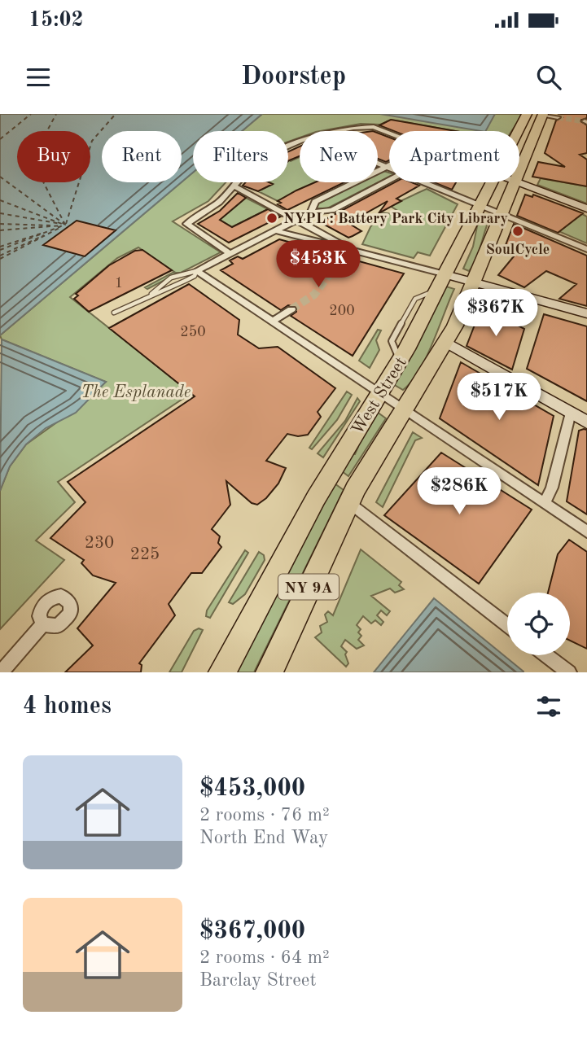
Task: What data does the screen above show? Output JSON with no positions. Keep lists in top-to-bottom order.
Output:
{
  "streets": {
    "highway": ["West Street", "NY 9A"]
  },
  "parks": ["The Esplanade"],
  "places": ["NYPL : Battery Park City Library", "SoulCycle"],
  "house_numbers": [
    "1",
    "200",
    "250",
    "230",
    "225"
  ],
  "page": {
    "status": "15:02",
    "header": "Doorstep",
    "chip": [
      "Buy",
      "Rent",
      "Filters",
      "New",
      "Apartment"
    ],
    "price": [
      "$453K",
      "$367K",
      "$517K",
      "$286K"
    ],
    "heading": "4 homes",
    "list": [
      {
        "name": "$453,000",
        "note": "2 rooms · 76 m² · North End Way"
      },
      {
        "name": "$367,000",
        "note": "2 rooms · 64 m² · Barclay Street"
      }
    ]
  }
}
